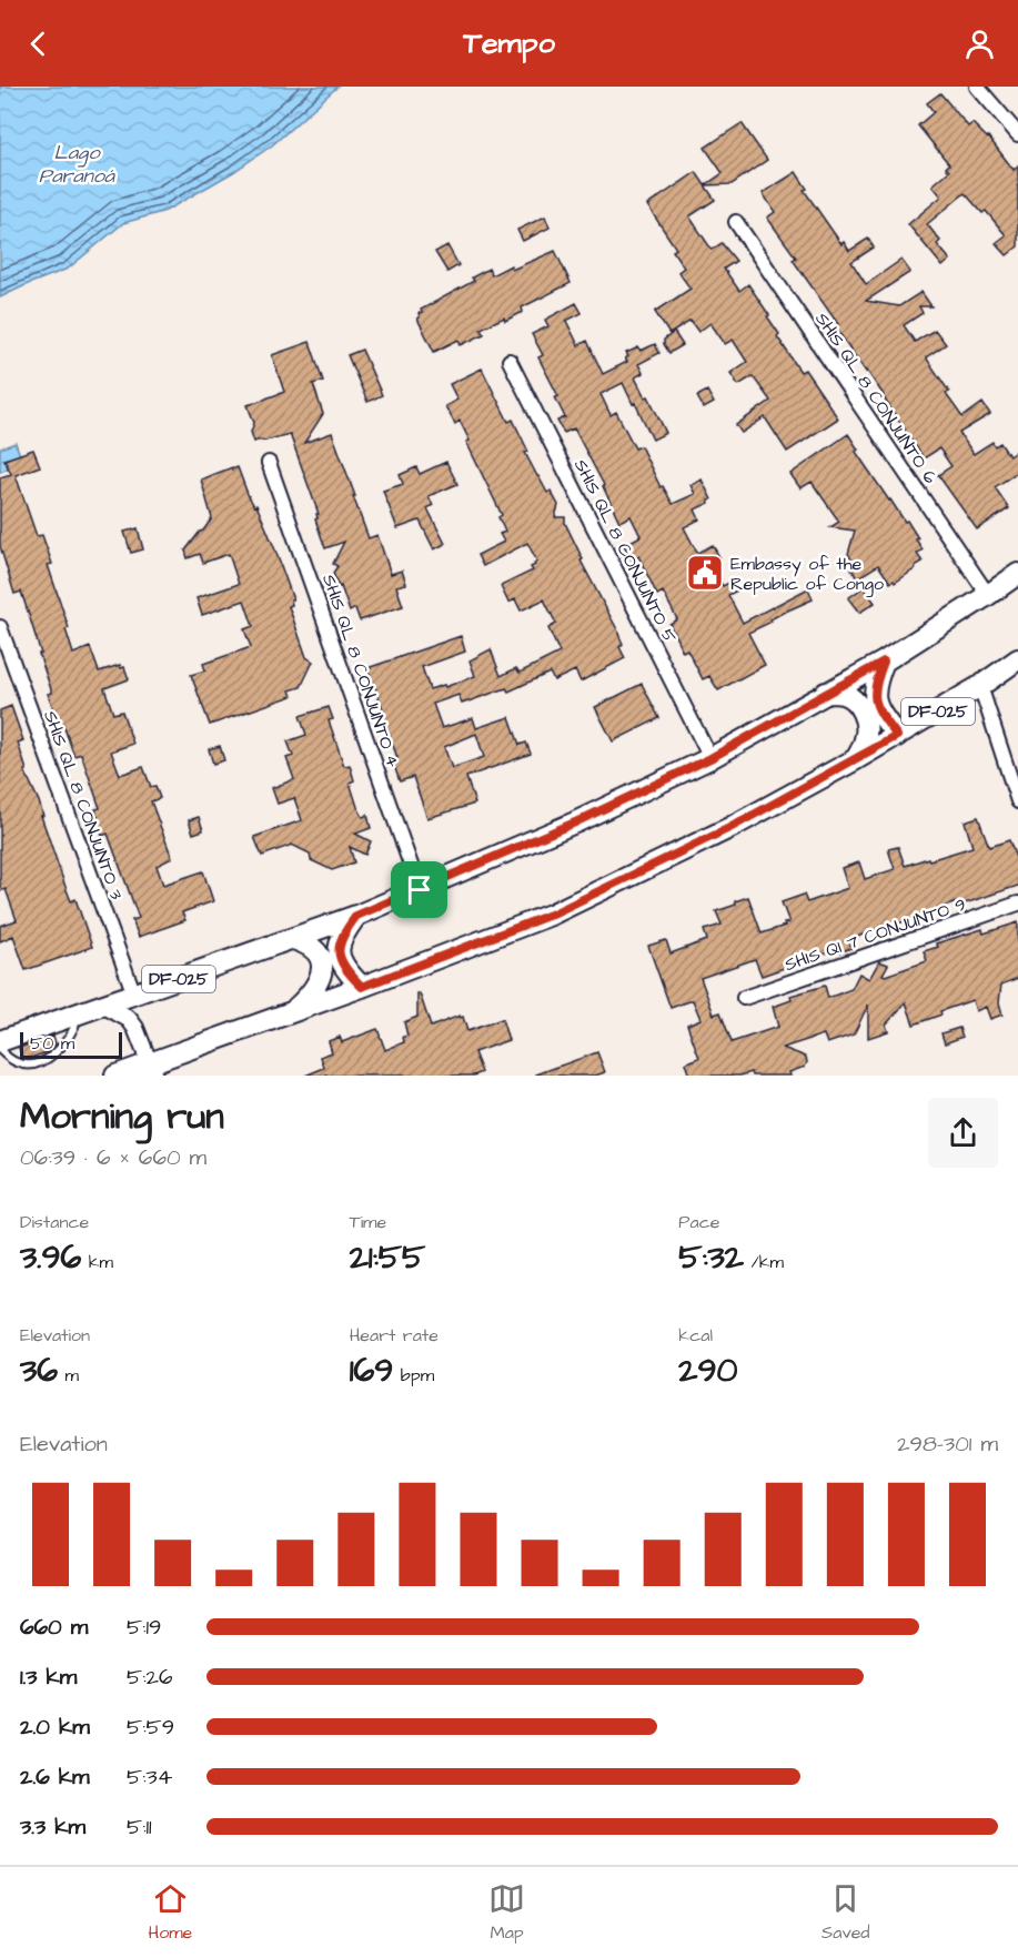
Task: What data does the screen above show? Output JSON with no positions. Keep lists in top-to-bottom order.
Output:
{
  "streets": {
    "main road": ["DF-025"],
    "street": [
      "SHIS QL 8 CONJUNTO 6",
      "SHIS QL 8 CONJUNTO 5",
      "SHIS QL 8 CONJUNTO 4",
      "SHIS QL 8 CONJUNTO 3",
      "SHIS QI 7 CONJUNTO 9"
    ]
  },
  "crossings": [
    ["SHIS QL 8 CONJUNTO 6", "DF-025"],
    ["SHIS QL 8 CONJUNTO 5", "DF-025"],
    ["SHIS QL 8 CONJUNTO 4", "DF-025"],
    ["DF-025", "SHIS QL 8 CONJUNTO 3"]
  ],
  "water": ["Lago Paranoá"],
  "places": {
    "public building": ["Embassy of the Republic of Congo"]
  },
  "scale_bar": "50 m",
  "page": {
    "header": "Tempo",
    "scale": "50 m",
    "heading": ["Morning run", "06:39 · 6 × 660 m"],
    "stats": [
      ["Distance", "3.96 km"],
      ["Time", "21:55"],
      ["Pace", "5:32 /km"],
      ["Elevation", "36 m"],
      ["Heart rate", "169 bpm"],
      ["kcal", "290"]
    ],
    "chart": ["Elevation", "298–301 m"],
    "list": [
      {
        "name": "660 m",
        "note": "5:19"
      },
      {
        "name": "1.3 km",
        "note": "5:26"
      },
      {
        "name": "2.0 km",
        "note": "5:59"
      },
      {
        "name": "2.6 km",
        "note": "5:34"
      },
      {
        "name": "3.3 km",
        "note": "5:11"
      }
    ],
    "tabs": ["Home", "Map", "Saved"]
  }
}
